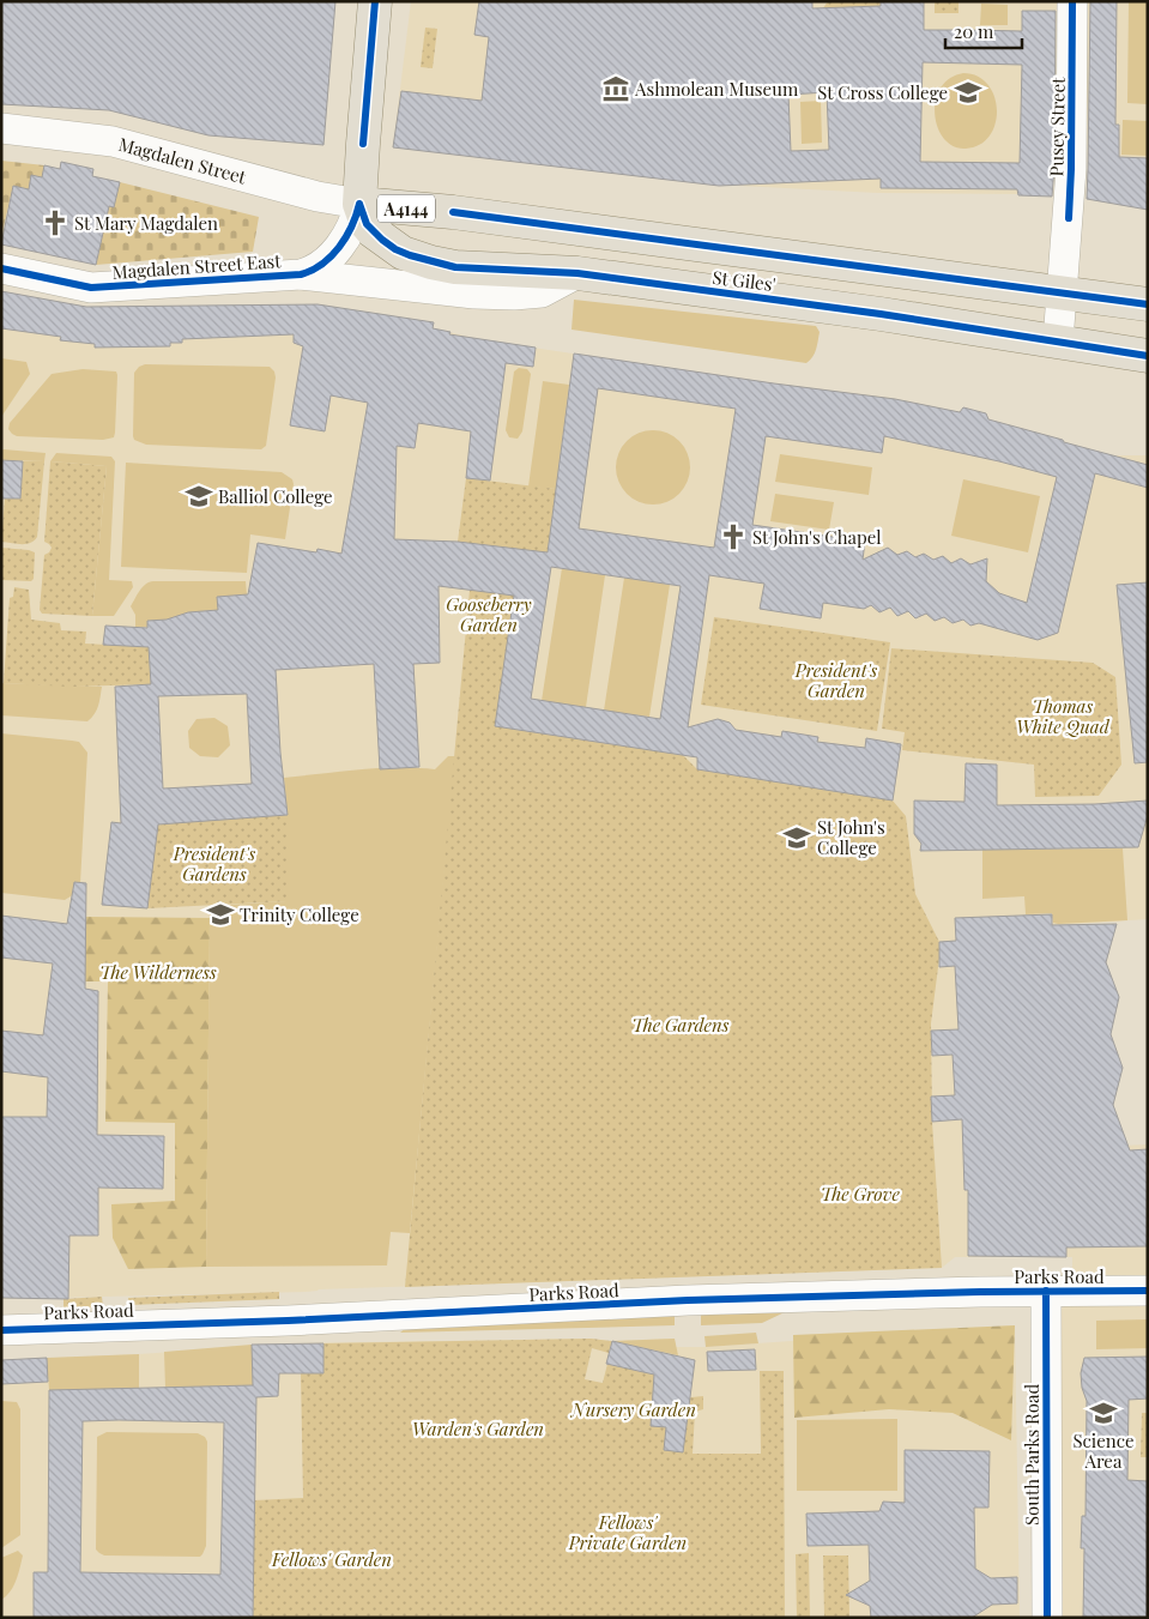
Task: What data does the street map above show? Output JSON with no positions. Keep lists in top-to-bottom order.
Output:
{
  "streets": {
    "main road": ["A4144", "St Giles'"],
    "street": [
      "Pusey Street",
      "Magdalen Street",
      "Magdalen Street East",
      "Parks Road",
      "South Parks Road"
    ]
  },
  "crossings": [
    ["Pusey Street", "St Giles'"],
    ["Magdalen Street", "A4144"],
    ["Magdalen Street", "Magdalen Street East"],
    ["Magdalen Street", "St Giles'"],
    ["A4144", "Magdalen Street East"],
    ["A4144", "St Giles'"],
    ["Magdalen Street East", "St Giles'"],
    ["Parks Road", "South Parks Road"]
  ],
  "parks": [
    "Gooseberry Garden",
    "President's Garden",
    "Thomas White Quad",
    "President's Gardens",
    "The Wilderness",
    "The Gardens",
    "The Grove",
    "Nursery Garden",
    "Warden's Garden",
    "Fellows' Private Garden",
    "Fellows' Garden"
  ],
  "places": {
    "museum": ["Ashmolean Museum"],
    "school or university": [
      "St Cross College",
      "Balliol College",
      "St John's College",
      "Trinity College",
      "Science Area"
    ],
    "church": ["St Mary Magdalen", "St John's Chapel"]
  },
  "scale_bar": "20 m"
}
